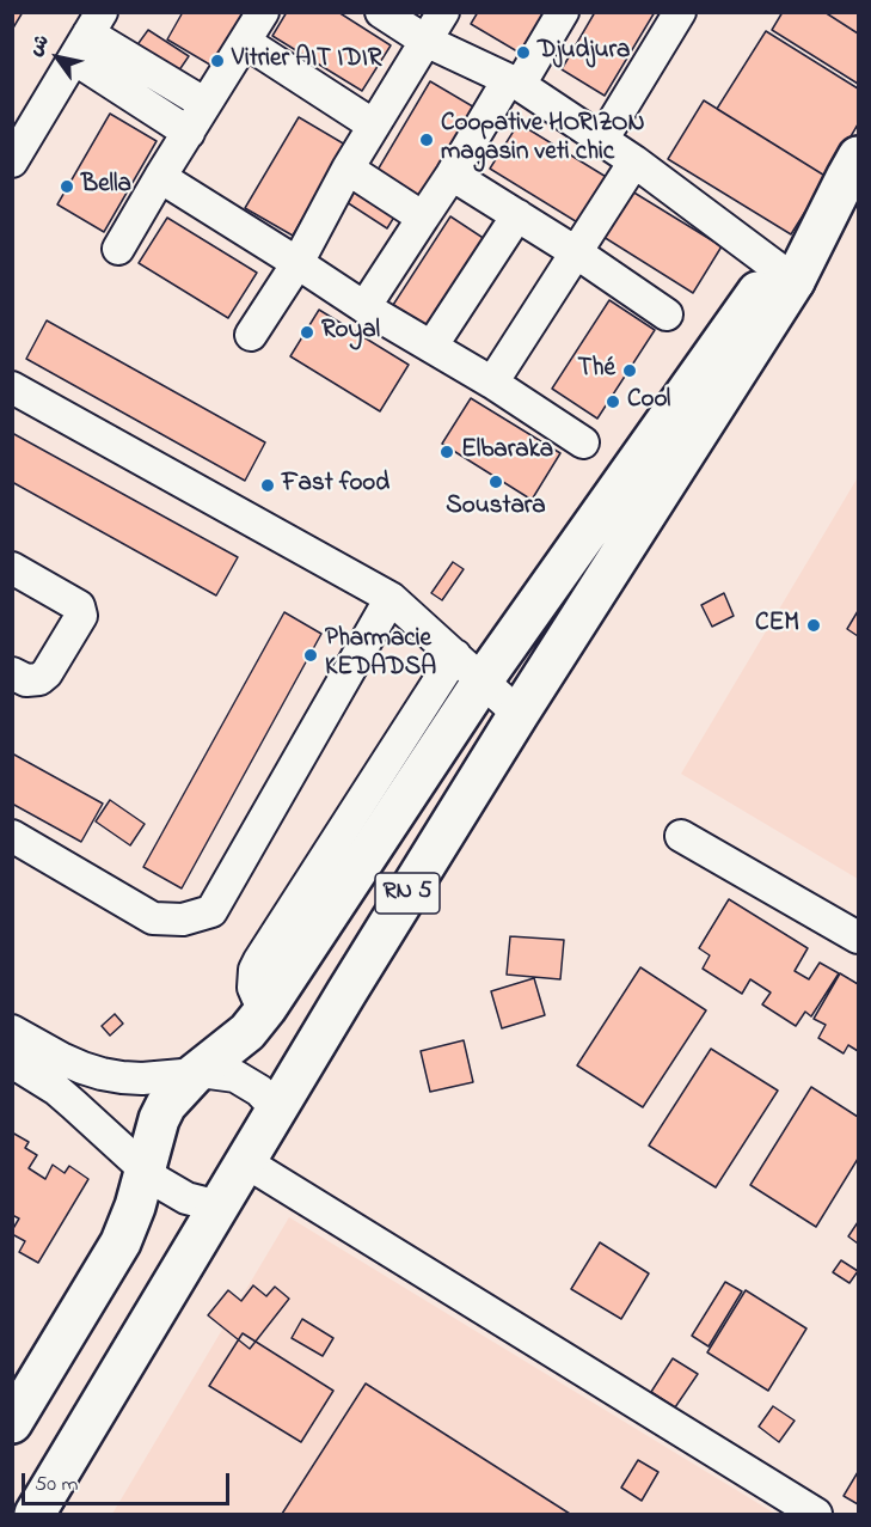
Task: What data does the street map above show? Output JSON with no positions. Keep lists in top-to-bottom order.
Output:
{
  "streets": {
    "main road": ["RN 5"]
  },
  "places": [
    "Djudjura",
    "Vitrier AIT IDIR",
    "Coopative HORIZON magasin veti chic",
    "Bella",
    "Royal",
    "Thé",
    "Cool",
    "Elbaraka",
    "Soustara",
    "Fast food",
    "CEM",
    "Pharmacie KEDADSA"
  ],
  "scale_bar": "50 m",
  "north": "top left"
}
